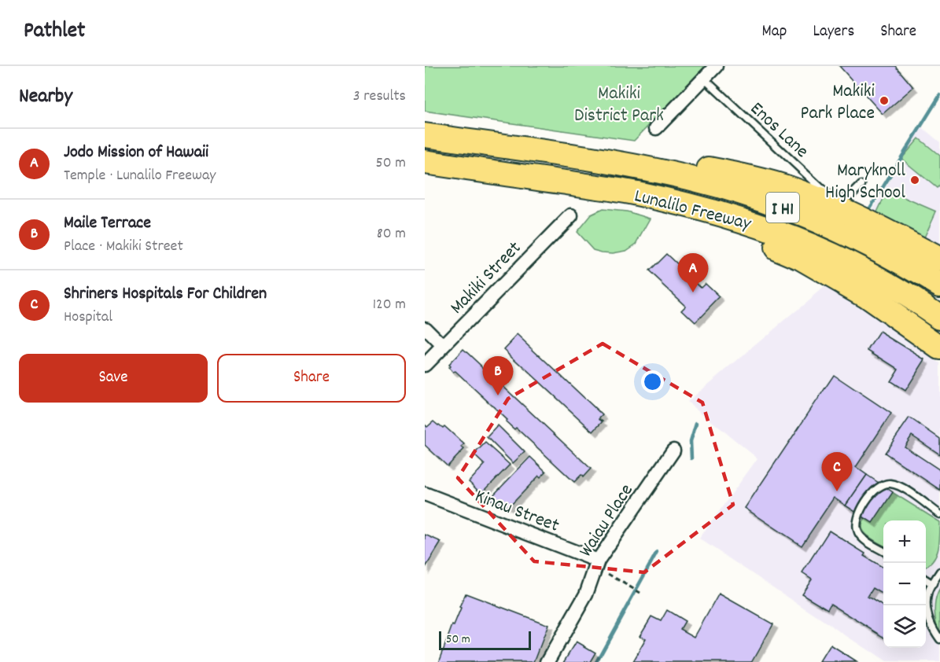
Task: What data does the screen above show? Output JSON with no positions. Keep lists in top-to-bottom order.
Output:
{
  "streets": {
    "highway": ["I H1", "Lunalilo Freeway"],
    "street": ["Makiki Street", "Kinau Street", "Waiau Place"],
    "lane": ["Enos Lane"]
  },
  "crossings": [
    ["Kinau Street", "Waiau Place"]
  ],
  "parks": ["Makiki District Park"],
  "places": ["Makiki Park Place", "Maryknoll High School"],
  "scale_bar": "50 m",
  "page": {
    "header": "Pathlet",
    "nav": ["Map", "Layers", "Share"],
    "heading": ["Nearby", "3 results"],
    "list": [
      {
        "mark": "A",
        "name": "Jodo Mission of Hawaii",
        "note": "Temple · Lunalilo Freeway",
        "value": "50 m"
      },
      {
        "mark": "B",
        "name": "Maile Terrace",
        "note": "Place · Makiki Street",
        "value": "80 m"
      },
      {
        "mark": "C",
        "name": "Shriners Hospitals For Children",
        "note": "Hospital",
        "value": "120 m"
      }
    ],
    "pins": ["A", "B", "C"],
    "buttons": ["Save", "Share"],
    "map_buttons": ["+", "−"],
    "scale": "50 m"
  }
}
